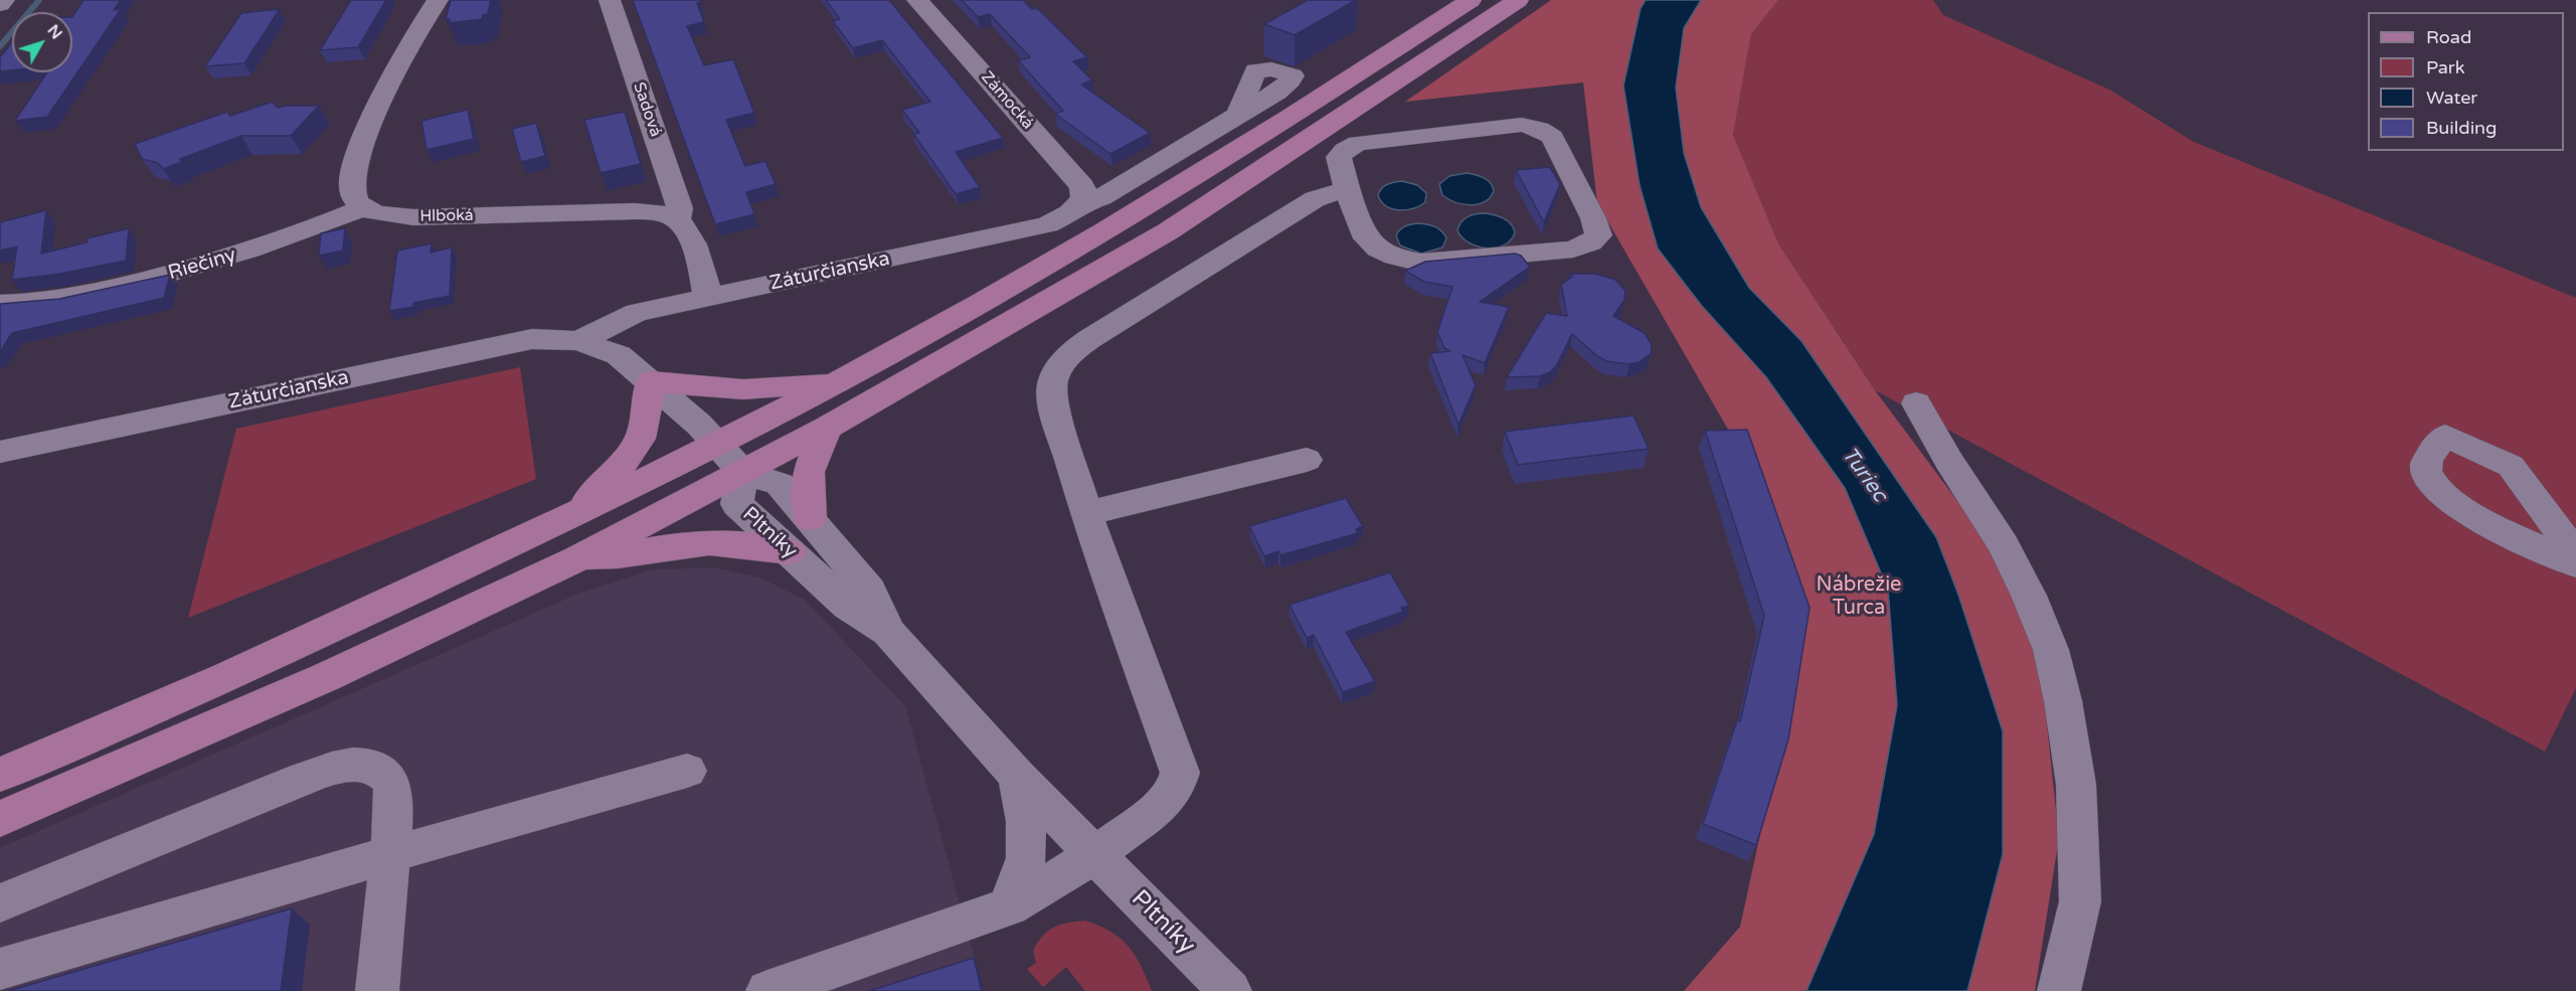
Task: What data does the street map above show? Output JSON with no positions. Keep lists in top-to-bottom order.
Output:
{
  "streets": {
    "street": [
      "Zámocká",
      "Sadová",
      "Hlboká",
      "Riečiny",
      "Záturčianska",
      "Pltníky"
    ]
  },
  "crossings": [
    ["Zámocká", "Záturčianska"],
    ["Sadová", "Hlboká"],
    ["Hlboká", "Riečiny"],
    ["Záturčianska", "Pltníky"]
  ],
  "water": ["Turiec"],
  "parks": ["Nábrežie Turca"],
  "legend": [
    "Road",
    "Park",
    "Water",
    "Building"
  ],
  "north": "top right"
}
